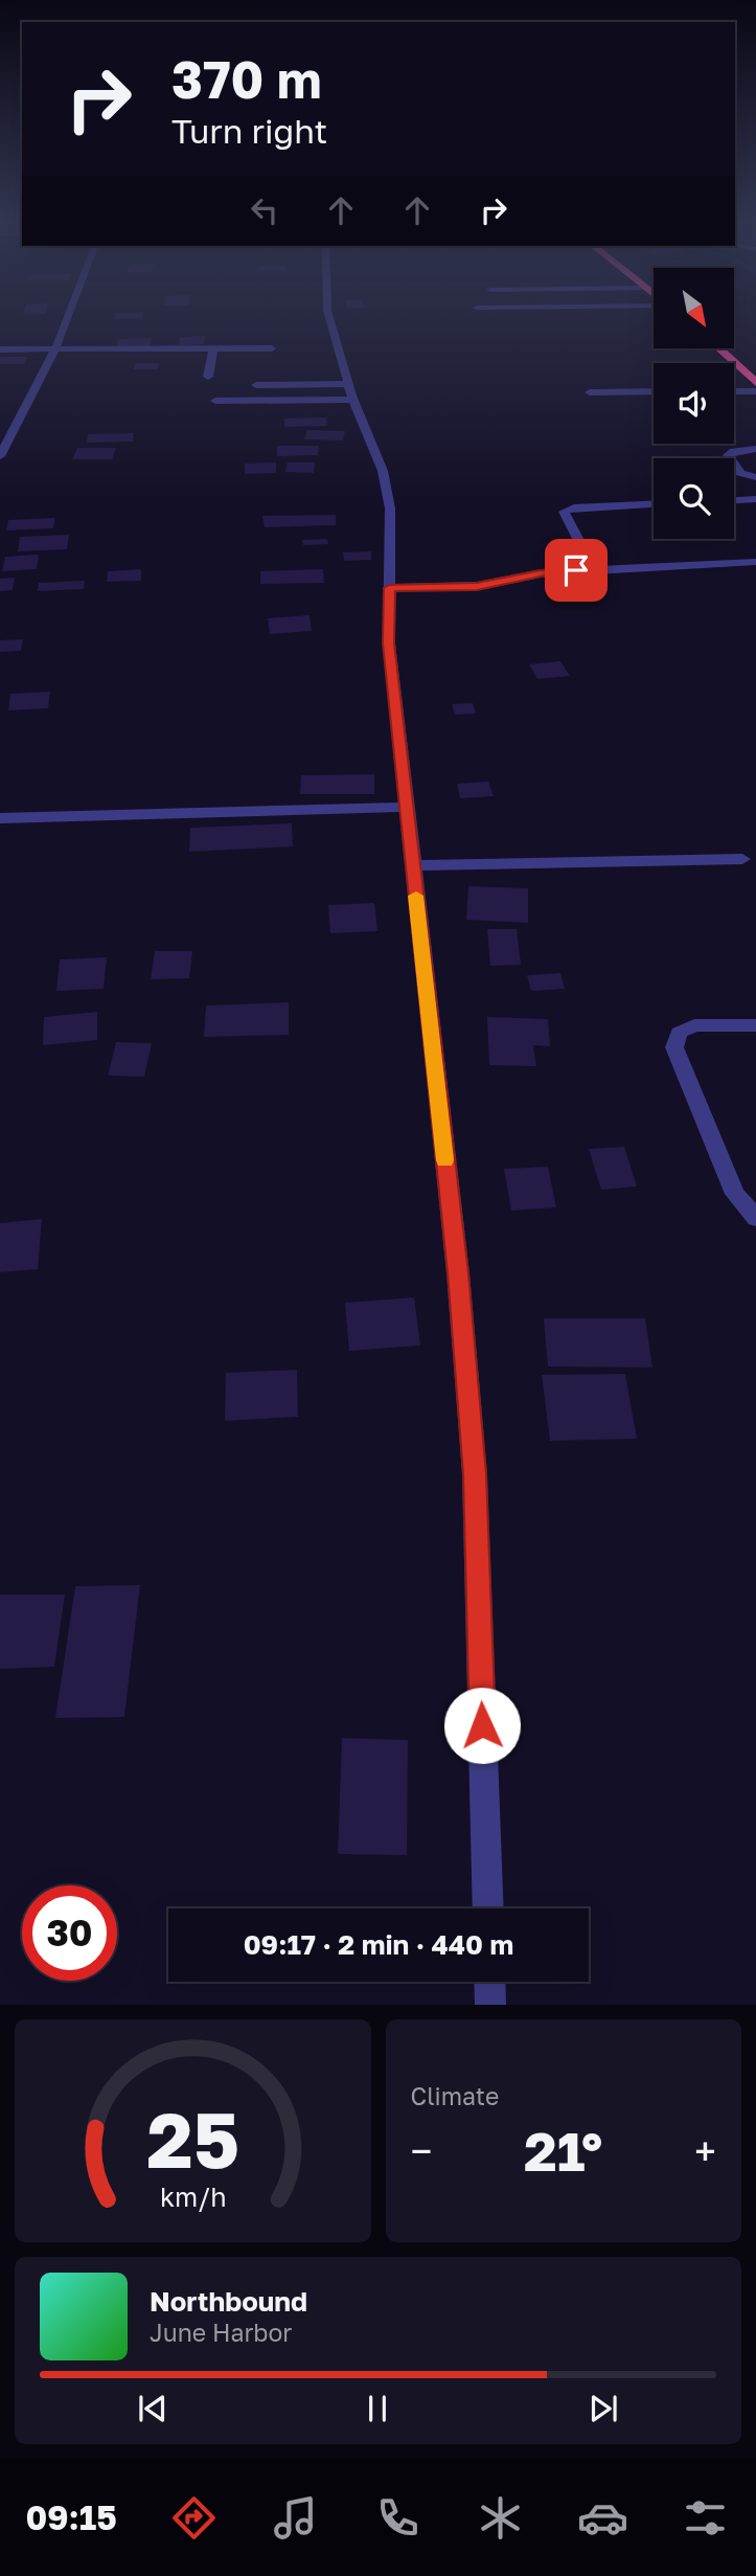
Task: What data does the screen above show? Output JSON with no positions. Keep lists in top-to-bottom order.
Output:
{
  "north": "bottom right",
  "page": {
    "turn": ["370 m", "Turn right"],
    "limit": "30",
    "trip": "09:17 · 2 min · 440 m",
    "tile": "Climate",
    "heat": ["−", "21°", "+"],
    "song": ["Northbound", "June Harbor"],
    "tabs": "09:15",
    "gauge": ["25", "km/h"]
  }
}
